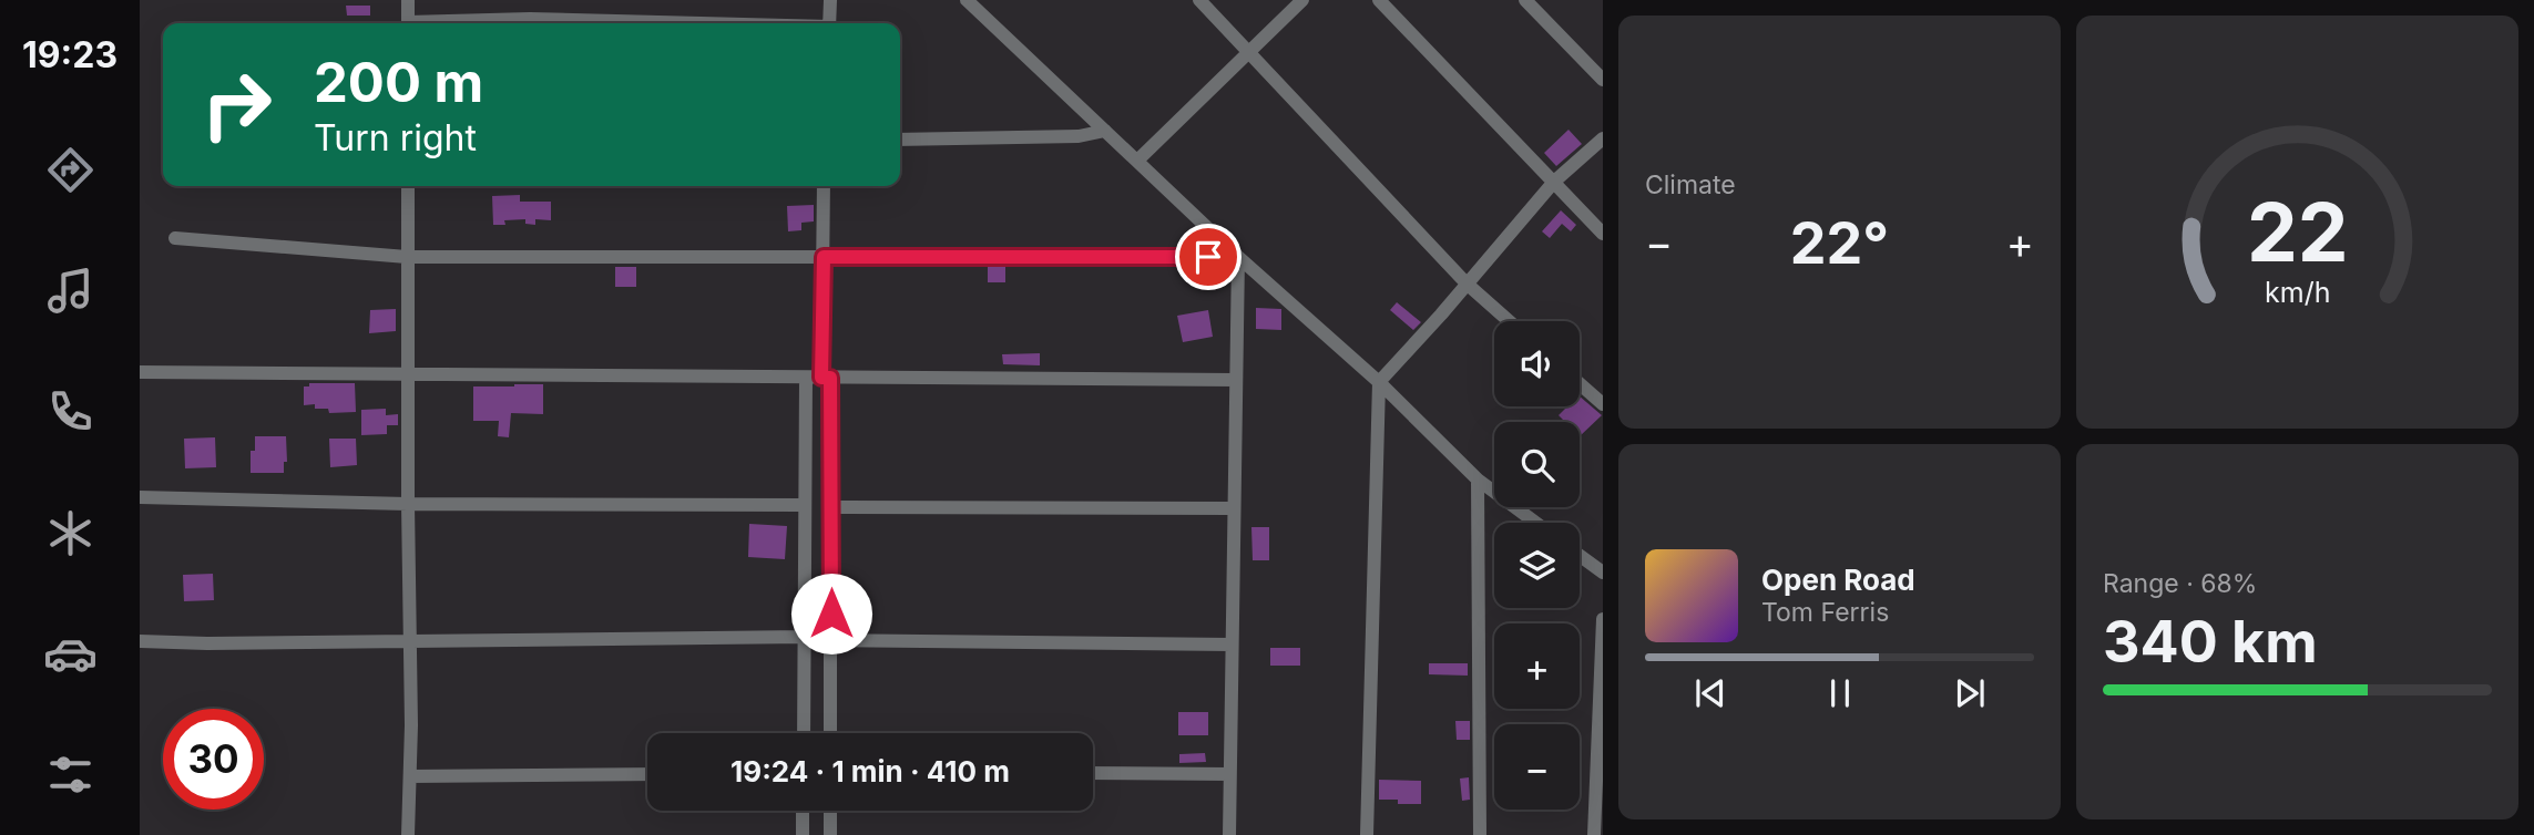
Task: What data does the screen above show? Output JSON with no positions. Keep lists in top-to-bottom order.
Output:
{
  "page": {
    "tabs": "19:23",
    "tile": [
      "Climate",
      ["Range · 68%", "340 km"]
    ],
    "turn": ["200 m", "Turn right"],
    "heat": ["−", "22°", "+"],
    "map_buttons": ["+", "−"],
    "song": ["Open Road", "Tom Ferris"],
    "limit": "30",
    "trip": "19:24 · 1 min · 410 m",
    "gauge": ["22", "km/h"]
  }
}
